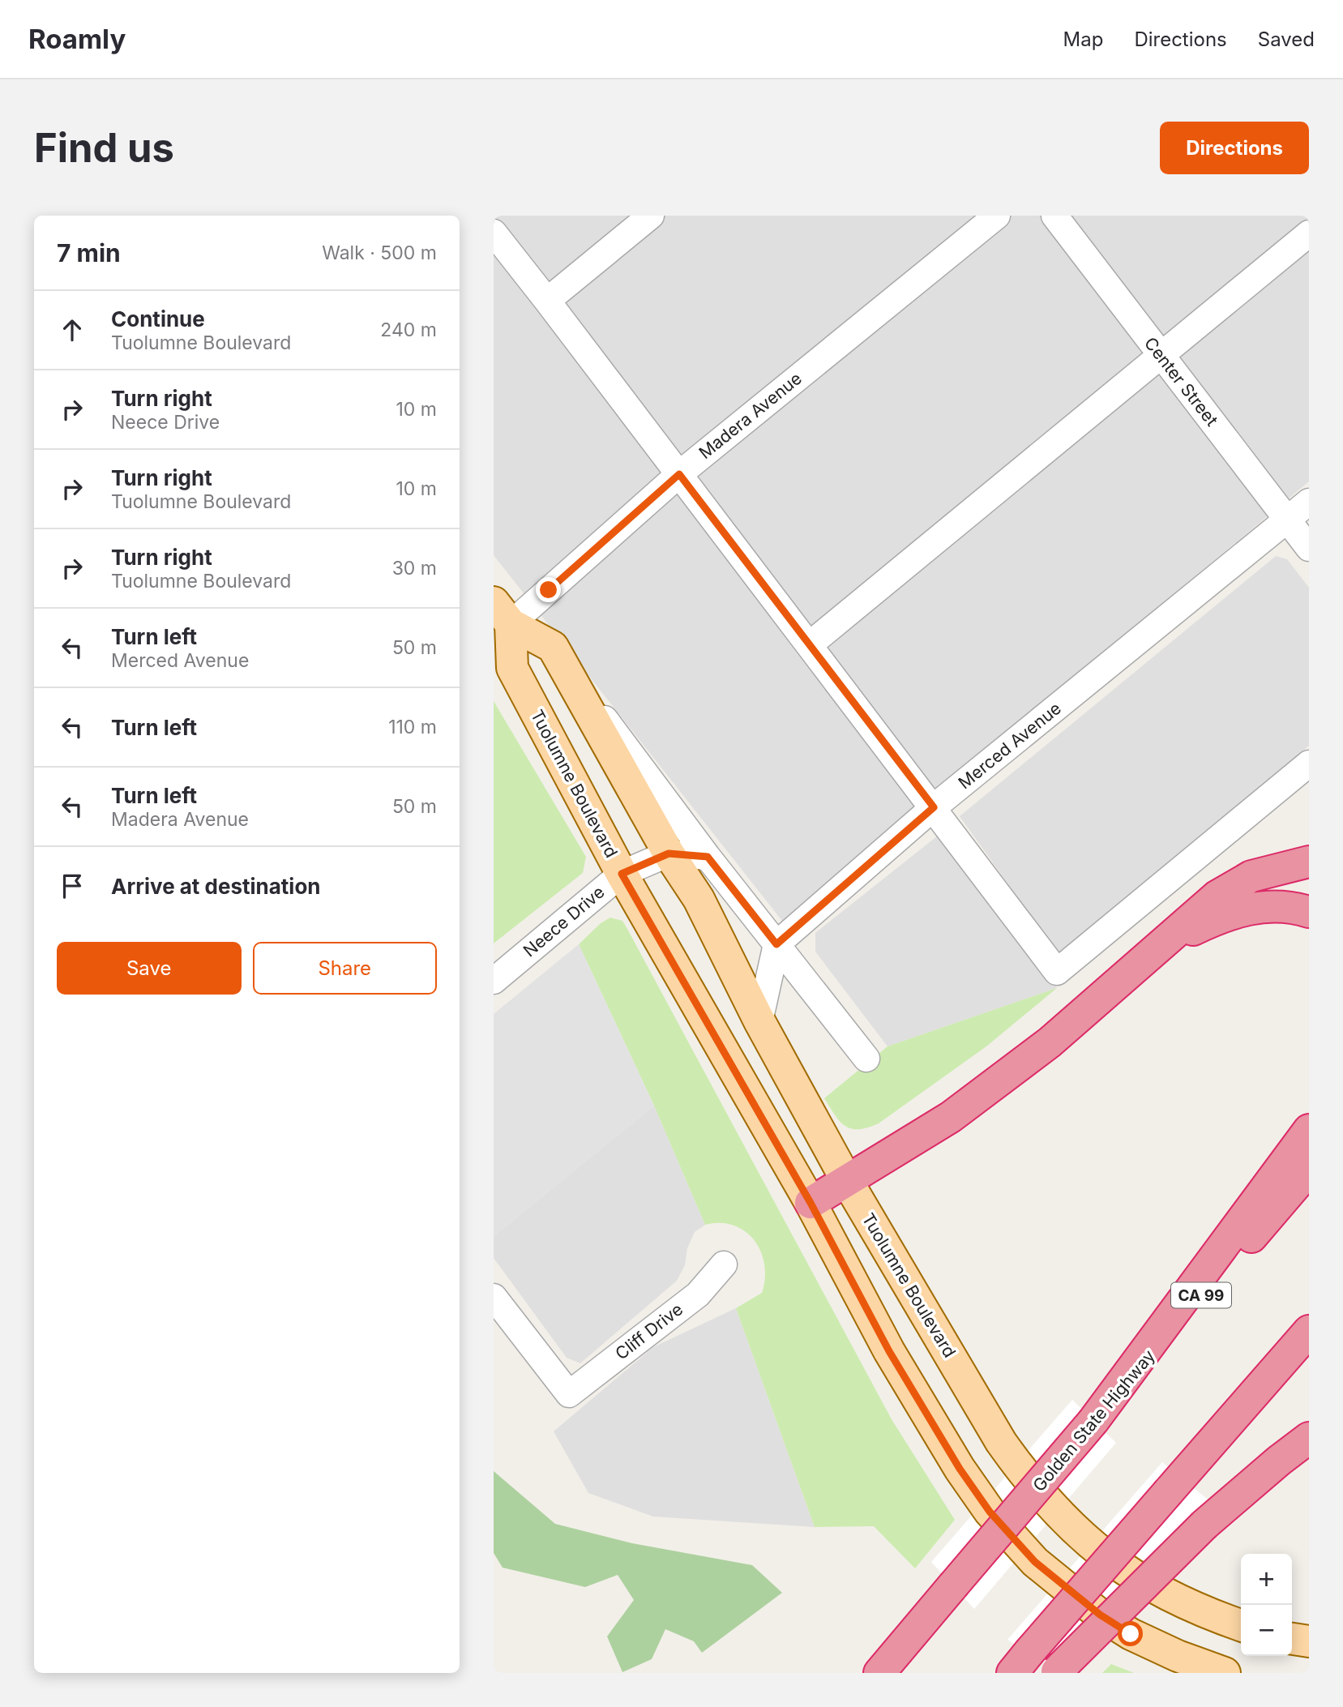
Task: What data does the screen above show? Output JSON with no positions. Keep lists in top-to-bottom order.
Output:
{
  "streets": {
    "highway": ["CA 99", "Golden State Highway"],
    "main road": ["Tuolumne Boulevard"],
    "street": [
      "Center Street",
      "Madera Avenue",
      "Merced Avenue",
      "Neece Drive",
      "Cliff Drive"
    ]
  },
  "crossings": [
    ["Center Street", "Merced Avenue"],
    ["Madera Avenue", "Tuolumne Boulevard"],
    ["Merced Avenue", "Tuolumne Boulevard"],
    ["Tuolumne Boulevard", "Neece Drive"]
  ],
  "page": {
    "header": "Roamly",
    "nav": ["Map", "Directions", "Saved"],
    "buttons": [
      "Directions",
      ["Save", "Share"]
    ],
    "title": "Find us",
    "heading": ["7 min", "Walk · 500 m"],
    "list": [
      ["Continue", "Tuolumne Boulevard", "240 m"],
      ["Turn right", "Neece Drive", "10 m"],
      ["Turn right", "Tuolumne Boulevard", "10 m"],
      ["Turn right", "Tuolumne Boulevard", "30 m"],
      ["Turn left", "Merced Avenue", "50 m"],
      ["Turn left", "110 m"],
      ["Turn left", "Madera Avenue", "50 m"],
      "Arrive at destination"
    ],
    "map_buttons": ["+", "−"]
  }
}
